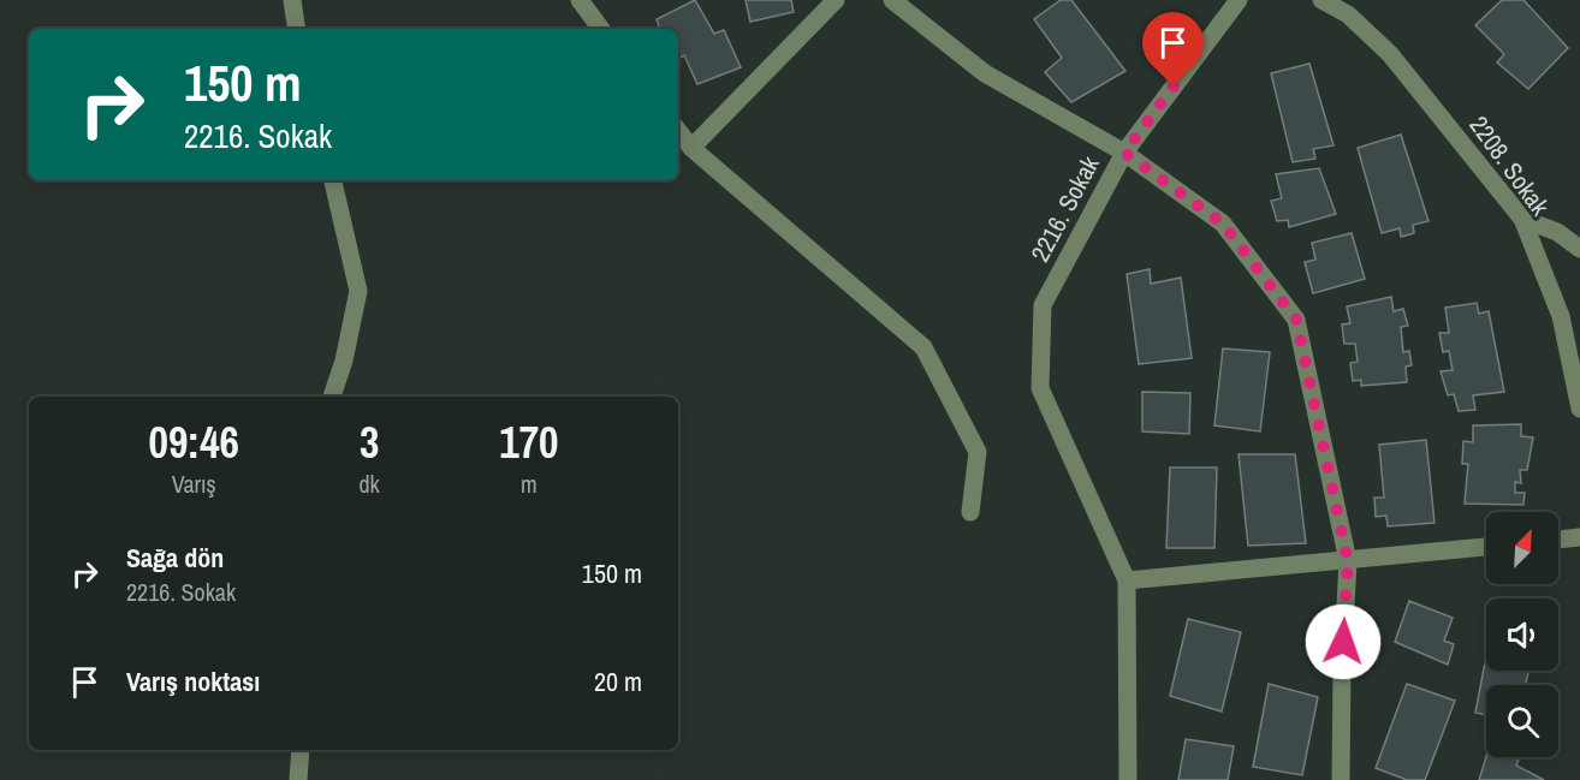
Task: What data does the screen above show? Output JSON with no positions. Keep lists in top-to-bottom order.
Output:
{
  "streets": {
    "street": ["2208. Sokak", "2216. Sokak"]
  },
  "north": "top right",
  "page": {
    "turn": ["150 m", "2216. Sokak"],
    "eta": [
      "09:46",
      "Varış",
      "3",
      "dk",
      "170",
      "m"
    ],
    "list": [
      {
        "name": "Sağa dön",
        "note": "2216. Sokak",
        "value": "150 m"
      },
      {
        "name": "Varış noktası",
        "value": "20 m"
      }
    ]
  }
}
